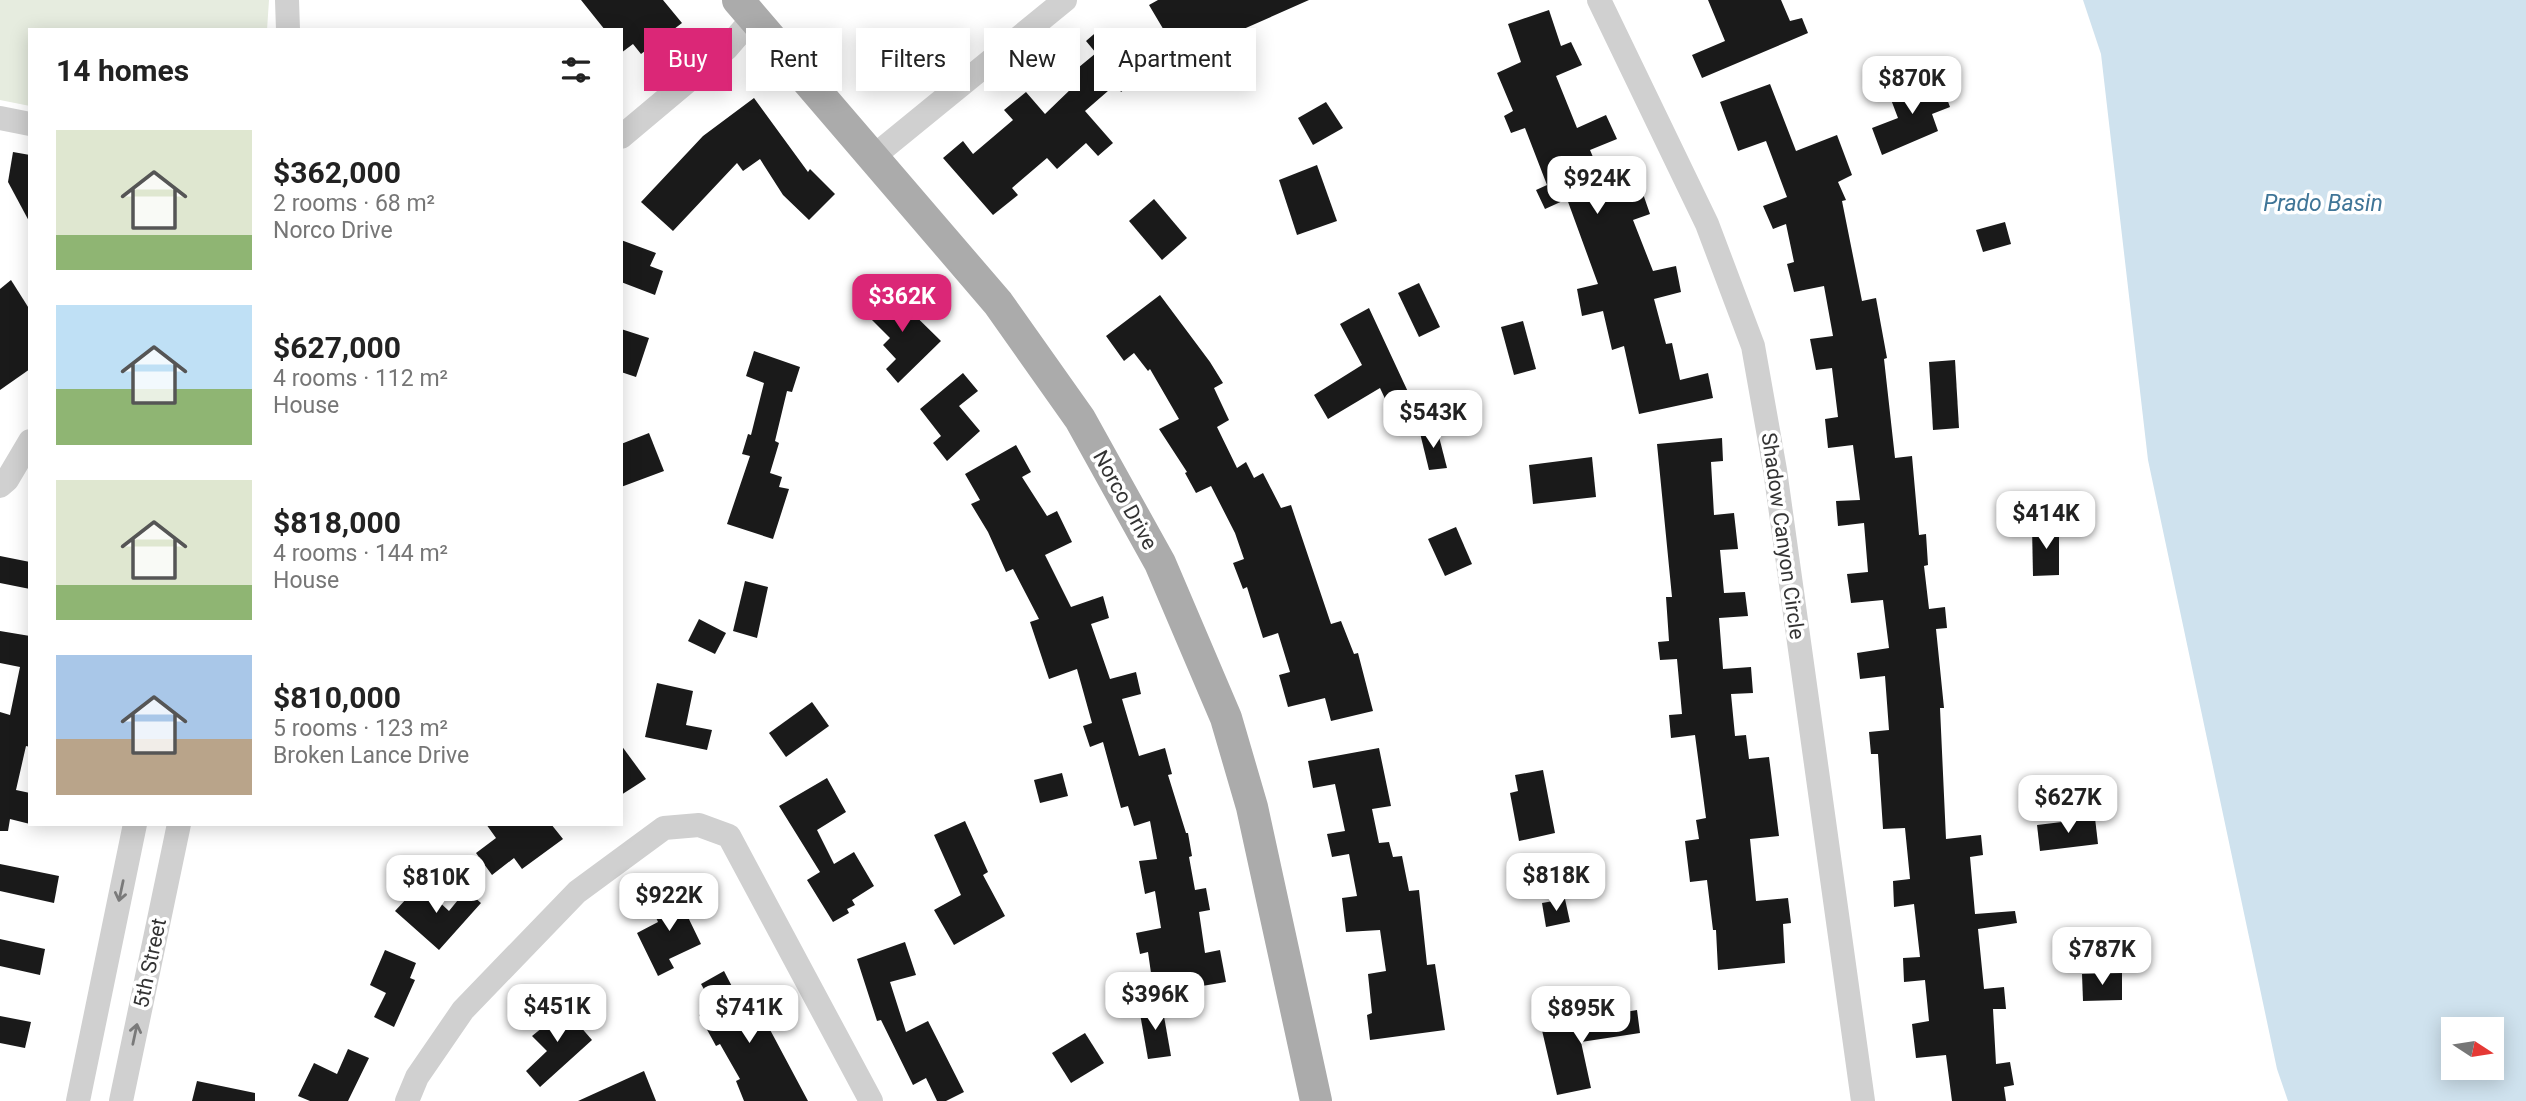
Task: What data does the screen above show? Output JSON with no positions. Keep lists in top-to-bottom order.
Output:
{
  "streets": {
    "main road": ["Norco Drive"],
    "street": ["Shadow Canyon Circle", "5th Street"]
  },
  "water": ["Prado Basin"],
  "north": "right",
  "page": {
    "chip": [
      "Buy",
      "Rent",
      "Filters",
      "New",
      "Apartment"
    ],
    "heading": "14 homes",
    "price": [
      "$870K",
      "$924K",
      "$362K",
      "$543K",
      "$414K",
      "$627K",
      "$818K",
      "$810K",
      "$922K",
      "$787K",
      "$396K",
      "$451K",
      "$741K",
      "$895K"
    ],
    "list": [
      {
        "name": "$362,000",
        "note": "2 rooms · 68 m² · Norco Drive"
      },
      {
        "name": "$627,000",
        "note": "4 rooms · 112 m² · House"
      },
      {
        "name": "$818,000",
        "note": "4 rooms · 144 m² · House"
      },
      {
        "name": "$810,000",
        "note": "5 rooms · 123 m² · Broken Lance Drive"
      }
    ]
  }
}
